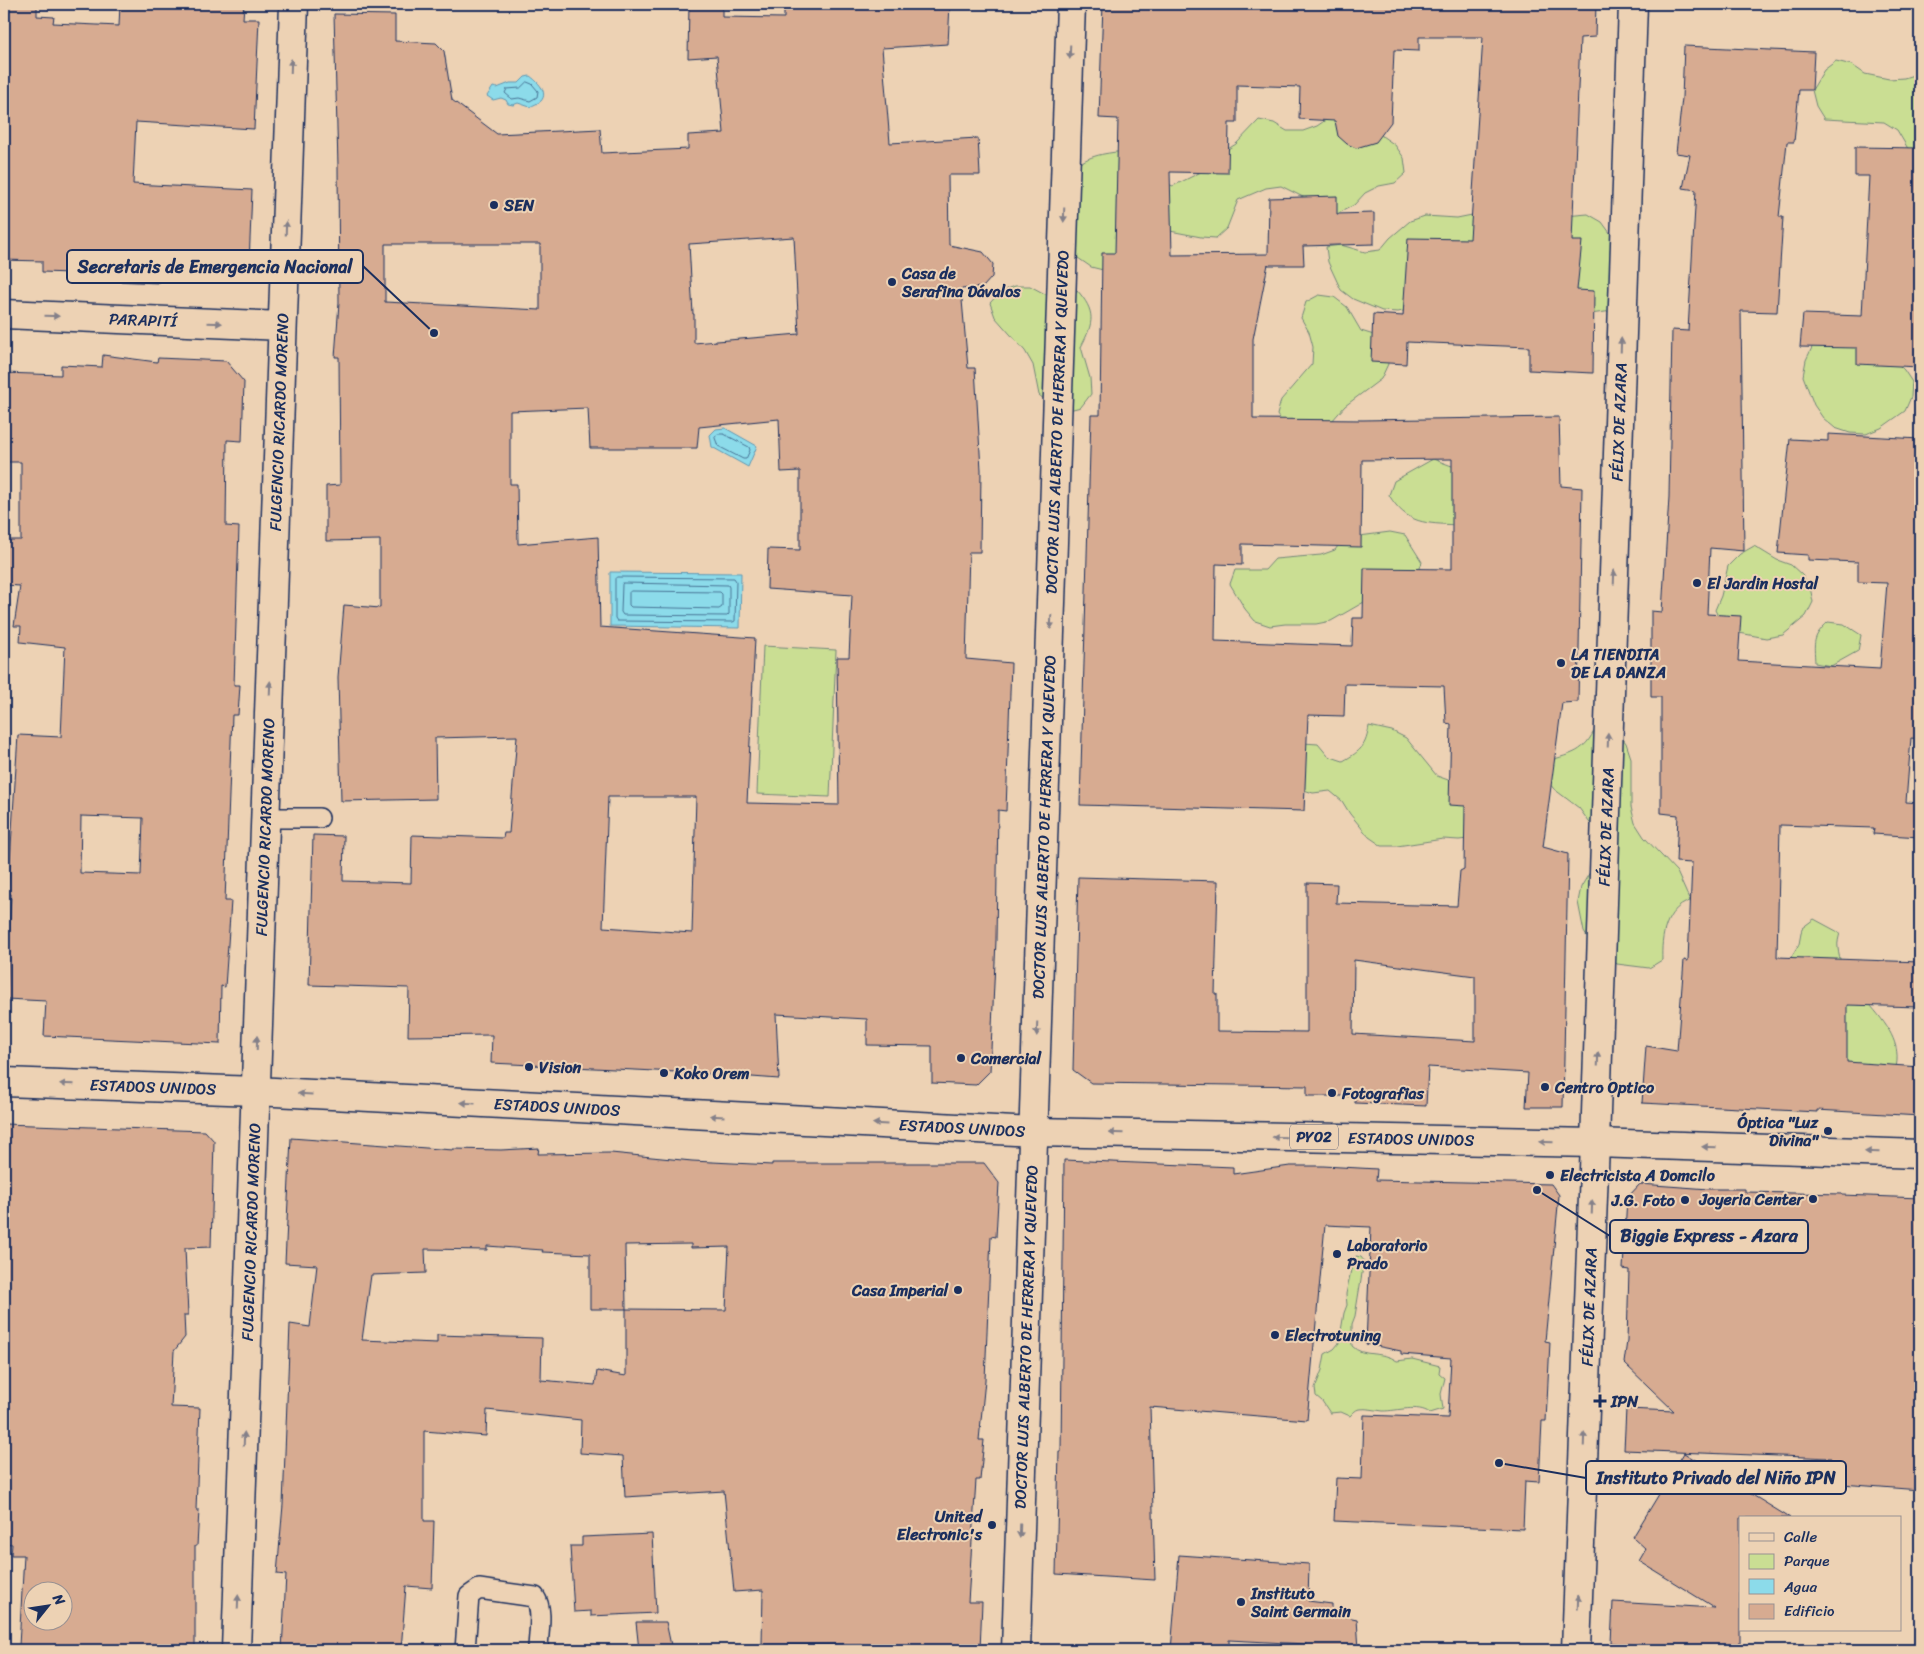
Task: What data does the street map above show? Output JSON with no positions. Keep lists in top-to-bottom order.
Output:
{
  "streets": {
    "street": [
      "PARAPITÍ",
      "FULGENCIO RICARDO MORENO",
      "DOCTOR LUIS ALBERTO DE HERRERA Y QUEVEDO",
      "FÉLIX DE AZARA",
      "ESTADOS UNIDOS",
      "PY02"
    ]
  },
  "crossings": [
    ["PARAPITÍ", "FULGENCIO RICARDO MORENO"],
    ["FULGENCIO RICARDO MORENO", "ESTADOS UNIDOS"],
    ["DOCTOR LUIS ALBERTO DE HERRERA Y QUEVEDO", "ESTADOS UNIDOS"],
    ["FÉLIX DE AZARA", "ESTADOS UNIDOS"]
  ],
  "one_way": [
    "PARAPITÍ",
    "FULGENCIO RICARDO MORENO",
    "DOCTOR LUIS ALBERTO DE HERRERA Y QUEVEDO",
    "FÉLIX DE AZARA",
    "ESTADOS UNIDOS"
  ],
  "places": {
    "other": [
      "SEN",
      "Casa de Serafina Dávalos",
      "Secretaris de Emergencia Nacional",
      "El Jardin Hostal",
      "LA TIENDITA DE LA DANZA",
      "Comercial",
      "Vision",
      "Koko Orem",
      "Centro Optico",
      "Fotografias",
      "Óptica \"Luz Divina\"",
      "Electricista A Domcilo",
      "Biggie Express - Azara",
      "Joyeria Center",
      "J.G. Foto",
      "Laboratorio Prado",
      "Casa Imperial",
      "Electrotuning",
      "Instituto Privado del Niño IPN",
      "United Electronic's",
      "Instituto Saint Germain"
    ],
    "health": ["IPN"]
  },
  "legend": [
    "Calle",
    "Parque",
    "Agua",
    "Edificio"
  ],
  "north": "top right"
}
